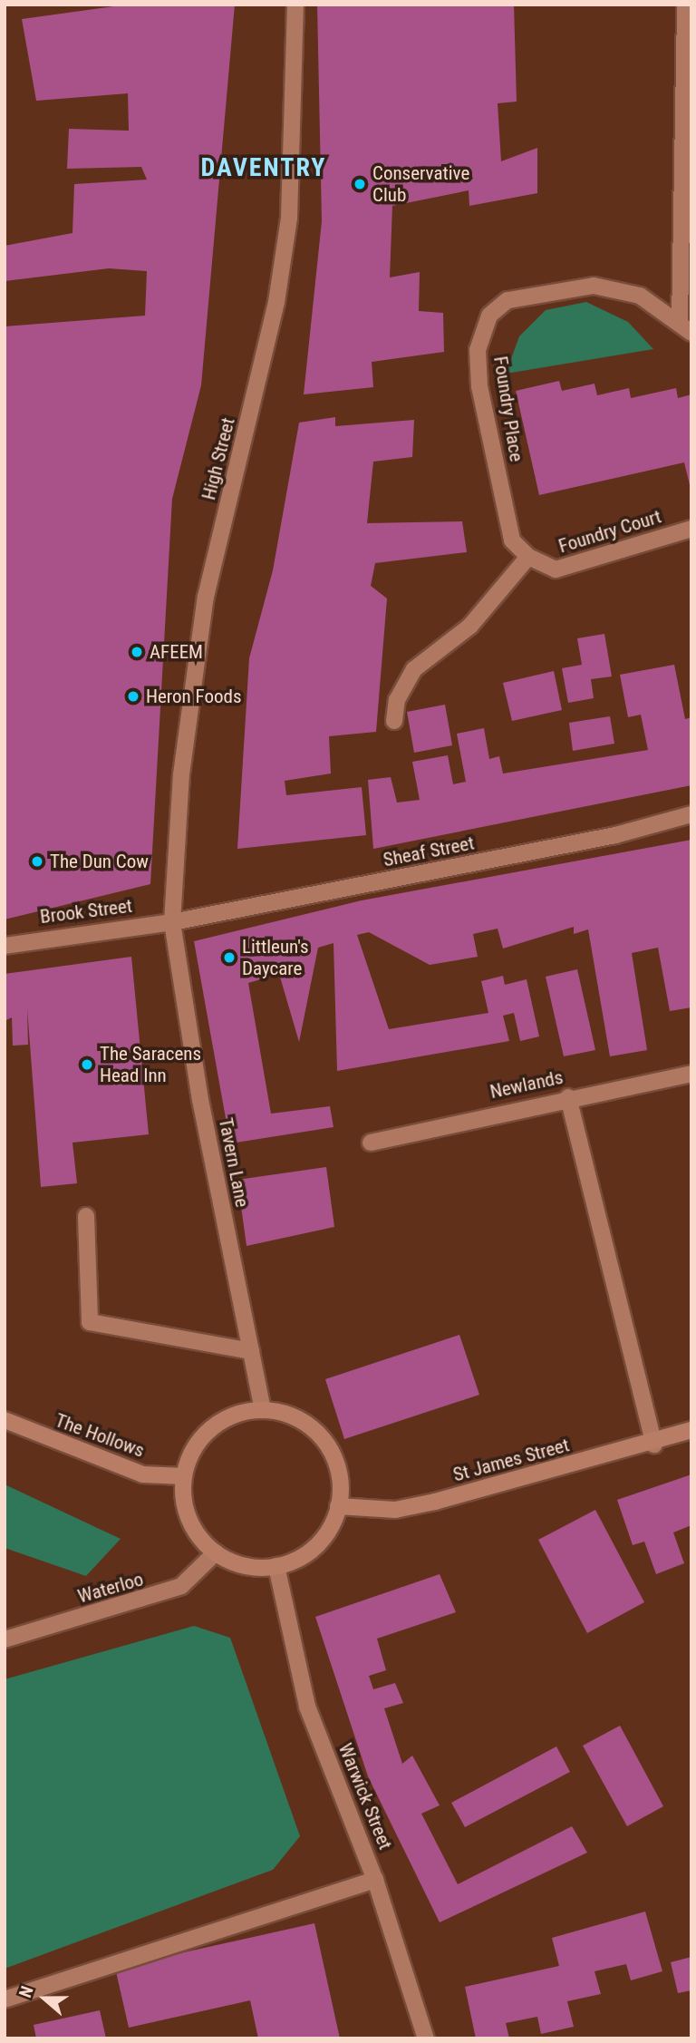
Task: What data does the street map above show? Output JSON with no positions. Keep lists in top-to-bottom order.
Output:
{
  "streets": {
    "main road": ["The Hollows", "St James Street"],
    "street": [
      "Foundry Place",
      "High Street",
      "Foundry Court",
      "Sheaf Street",
      "Brook Street",
      "Newlands",
      "Tavern Lane",
      "Waterloo",
      "Warwick Street"
    ]
  },
  "crossings": [
    ["Foundry Place", "Foundry Court"],
    ["High Street", "Sheaf Street"],
    ["High Street", "Brook Street"],
    ["High Street", "Tavern Lane"],
    ["Sheaf Street", "Brook Street"],
    ["Sheaf Street", "Tavern Lane"],
    ["Brook Street", "Tavern Lane"],
    ["Tavern Lane", "The Hollows"],
    ["Tavern Lane", "St James Street"],
    ["Tavern Lane", "Waterloo"],
    ["Tavern Lane", "Warwick Street"],
    ["The Hollows", "St James Street"],
    ["The Hollows", "Waterloo"],
    ["The Hollows", "Warwick Street"],
    ["St James Street", "Waterloo"],
    ["St James Street", "Warwick Street"],
    ["Waterloo", "Warwick Street"]
  ],
  "districts": ["DAVENTRY"],
  "places": [
    "Conservative Club",
    "AFEEM",
    "Heron Foods",
    "The Dun Cow",
    "Littleun's Daycare",
    "The Saracens Head Inn"
  ],
  "north": "left"
}
